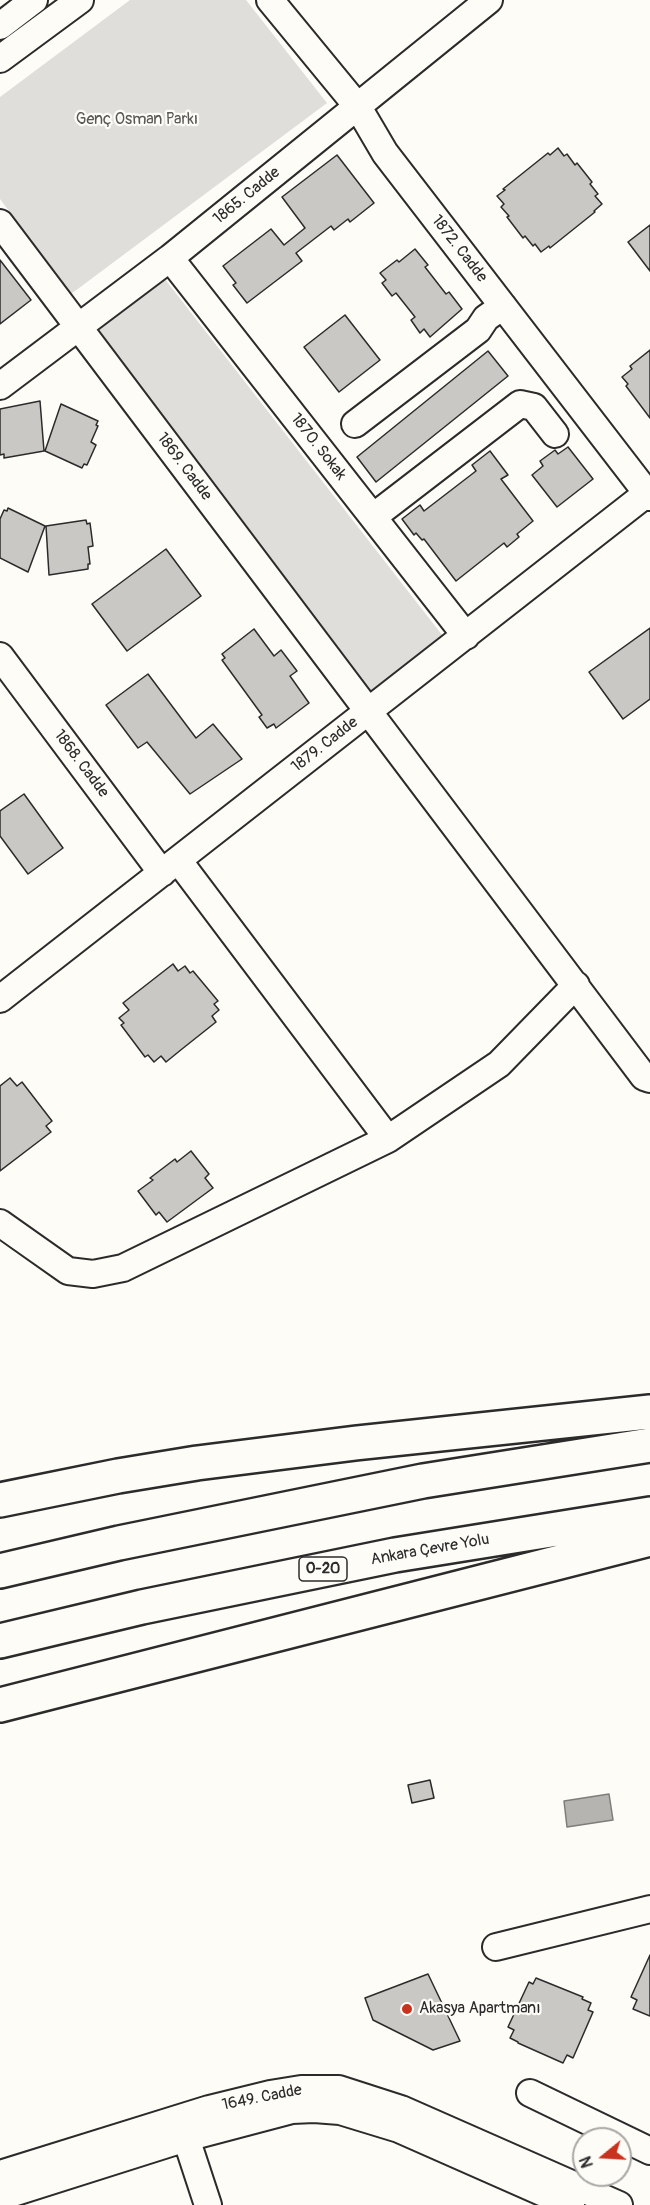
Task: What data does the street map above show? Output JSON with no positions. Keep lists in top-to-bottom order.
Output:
{
  "streets": {
    "highway": ["Ankara Çevre Yolu", "O-20"],
    "street": [
      "1865. Cadde",
      "1872. Cadde",
      "1870. Sokak",
      "1869. Cadde",
      "1879. Cadde",
      "1868. Cadde",
      "1649. Cadde"
    ]
  },
  "crossings": [
    ["1865. Cadde", "1872. Cadde"],
    ["1865. Cadde", "1870. Sokak"],
    ["1865. Cadde", "1869. Cadde"],
    ["1872. Cadde", "1879. Cadde"],
    ["1870. Sokak", "1879. Cadde"],
    ["1869. Cadde", "1879. Cadde"],
    ["1879. Cadde", "1868. Cadde"]
  ],
  "parks": ["Genç Osman Parkı"],
  "places": ["Akasya Apartmanı"],
  "north": "left"
}
